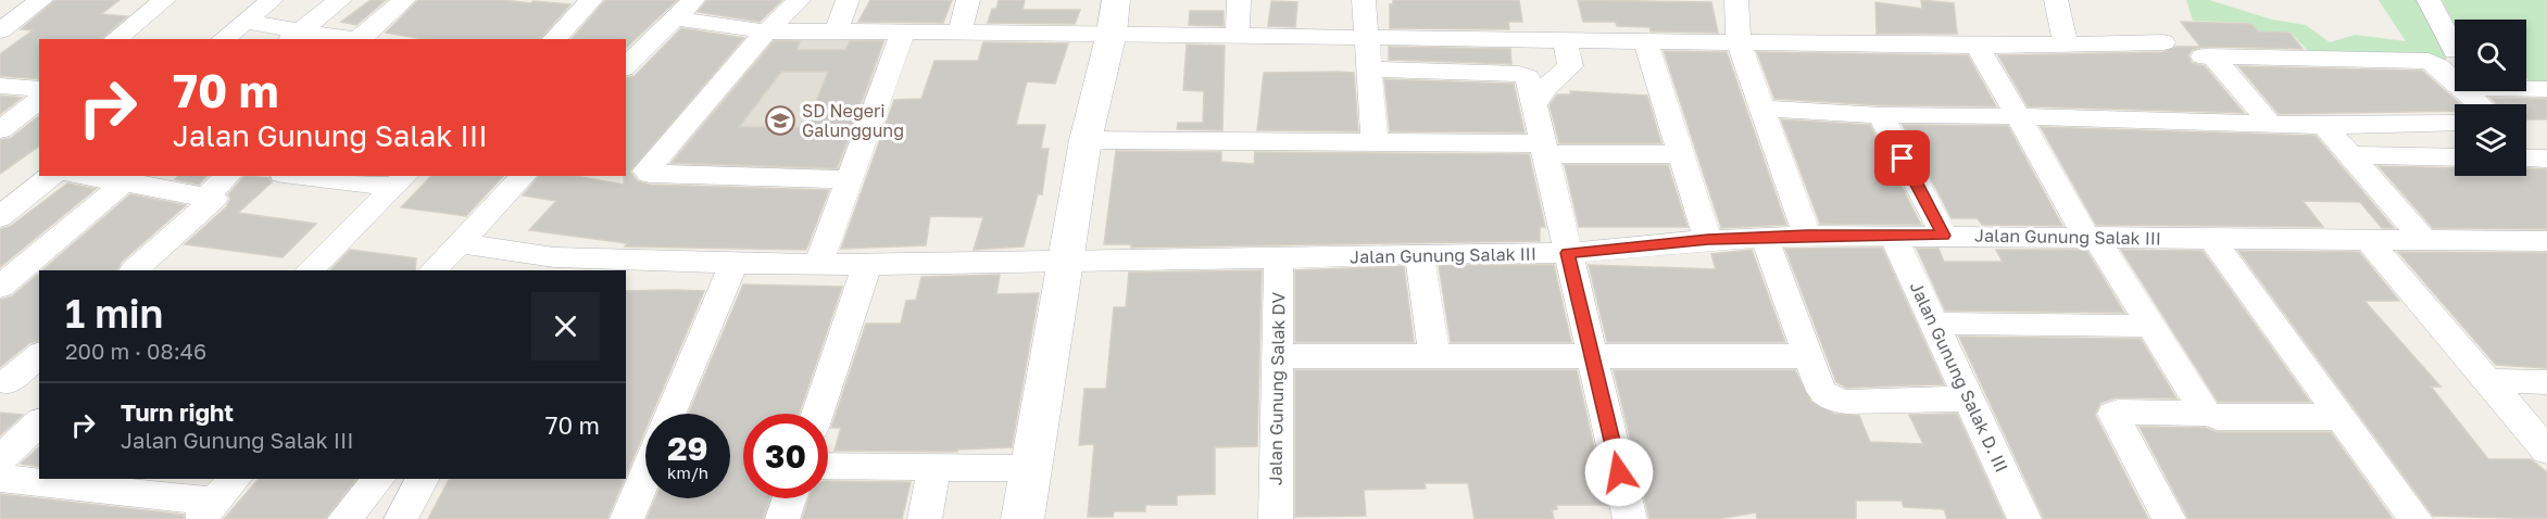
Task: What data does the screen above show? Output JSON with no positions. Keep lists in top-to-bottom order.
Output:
{
  "streets": {
    "street": ["Jalan Gunung Salak III", "Jalan Gunung Salak D. III", "Jalan Gunung Salak DV"]
  },
  "crossings": [
    ["Jalan Gunung Salak III", "Jalan Gunung Salak D. III"],
    ["Jalan Gunung Salak III", "Jalan Gunung Salak DV"]
  ],
  "places": {
    "school or university": ["SD Negeri Galunggung"]
  },
  "page": {
    "turn": ["70 m", "Jalan Gunung Salak III"],
    "heading": ["1 min", "200 m · 08:46"],
    "list": [
      {
        "name": "Turn right",
        "note": "Jalan Gunung Salak III",
        "value": "70 m"
      }
    ],
    "speed": "29 km/h",
    "limit": "30"
  }
}
